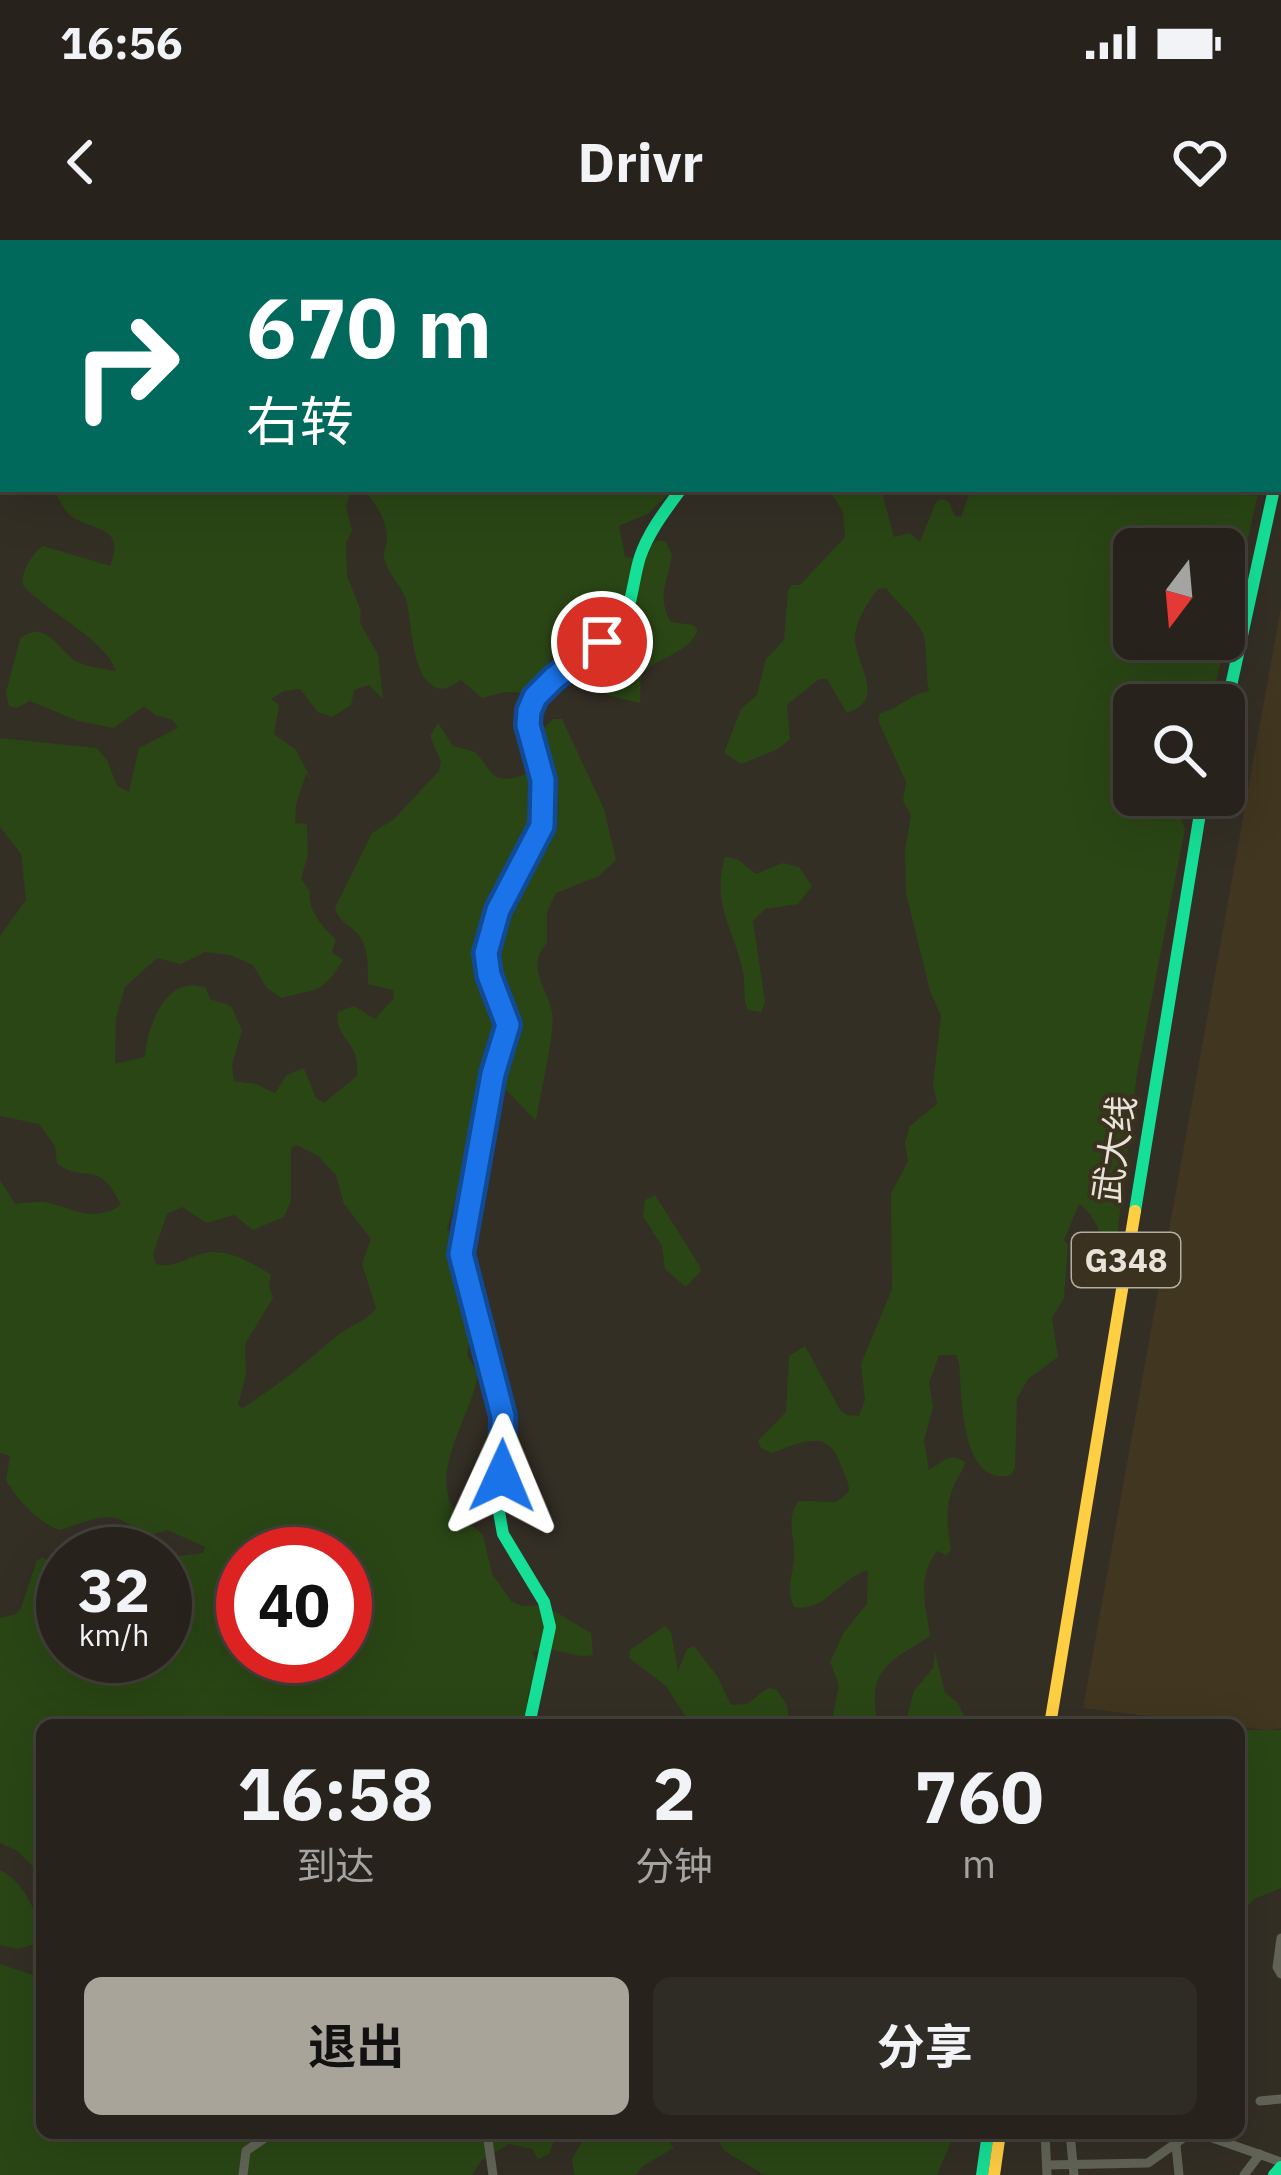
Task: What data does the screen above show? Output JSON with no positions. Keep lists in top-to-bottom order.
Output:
{
  "streets": {
    "main road": ["武大线", "G348"]
  },
  "north": "bottom",
  "page": {
    "status": "16:56",
    "header": "Drivr",
    "turn": ["670 m", "右转"],
    "speed": "32 km/h",
    "limit": "40",
    "eta": [
      "16:58",
      "到达",
      "2",
      "分钟",
      "760",
      "m"
    ],
    "buttons": ["退出", "分享"]
  }
}
